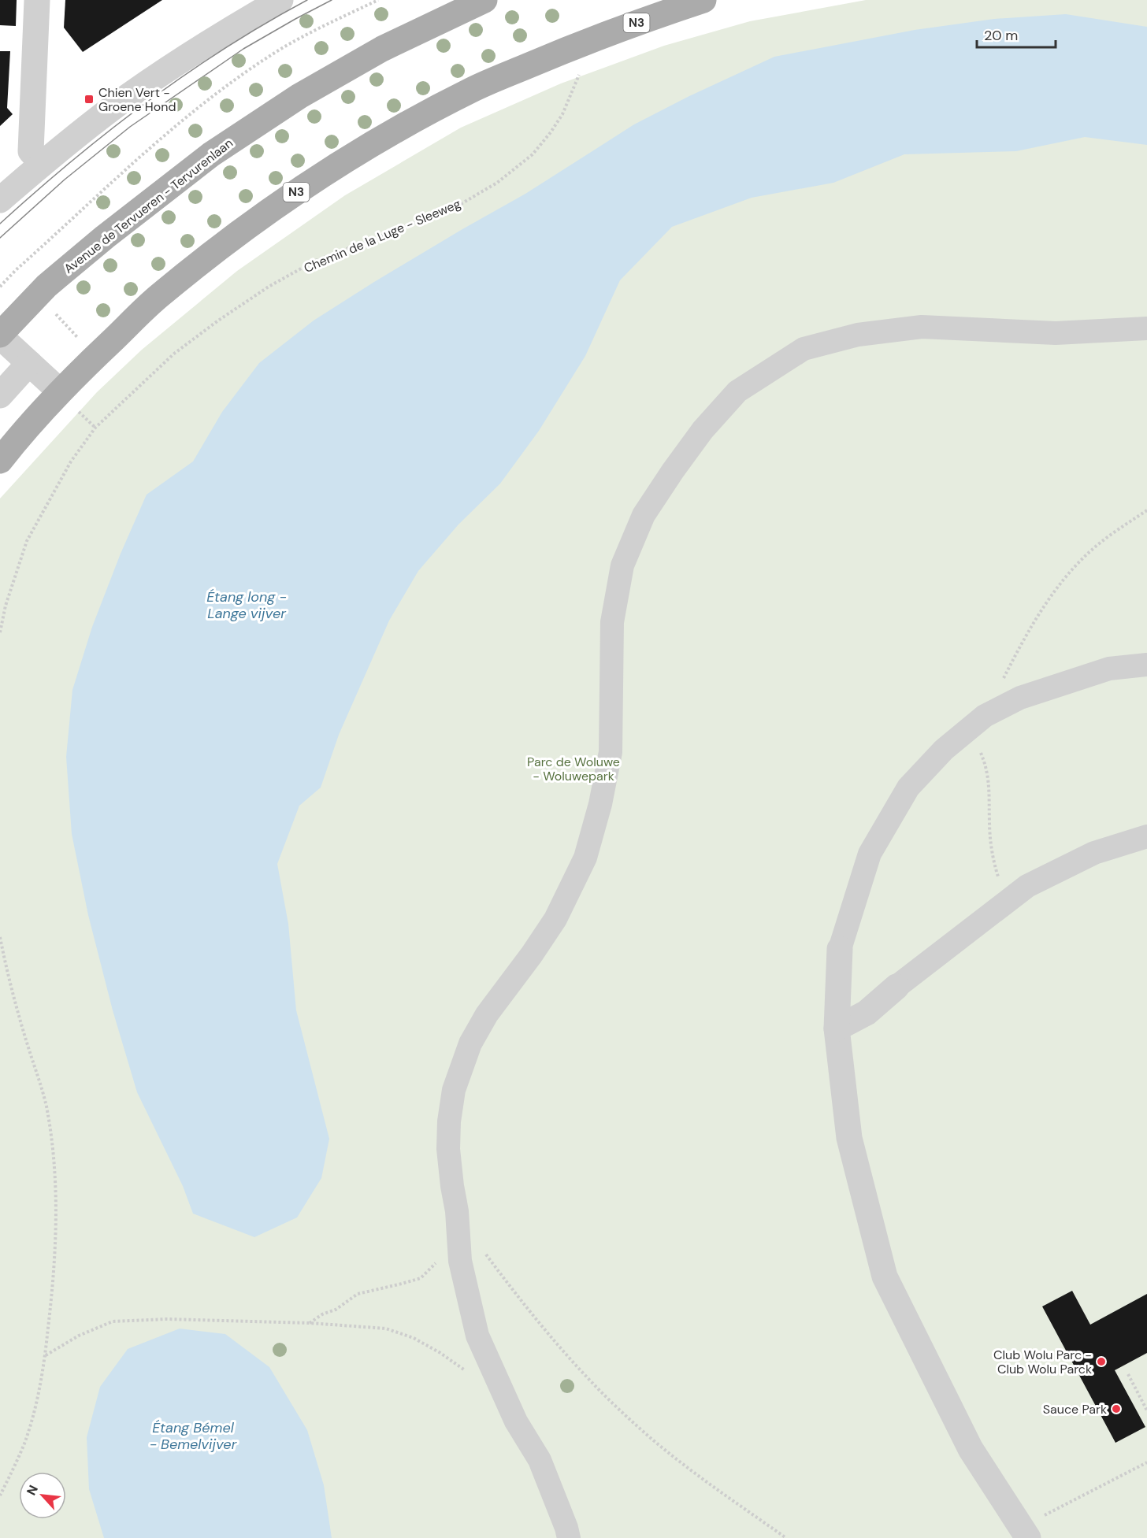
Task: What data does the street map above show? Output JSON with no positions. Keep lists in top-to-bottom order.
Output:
{
  "streets": {
    "main road": ["N3", "Avenue de Tervueren - Tervurenlaan"],
    "path": ["Chemin de la Luge - Sleeweg"]
  },
  "water": ["Étang long - Lange vijver", "Étang Bémel - Bemelvijver"],
  "parks": ["Parc de Woluwe - Woluwepark"],
  "places": {
    "transit": ["Chien Vert - Groene Hond"],
    "other": ["Club Wolu Parc - Club Wolu Parck", "Sauce Park"]
  },
  "scale_bar": "20 m",
  "north": "top left"
}
